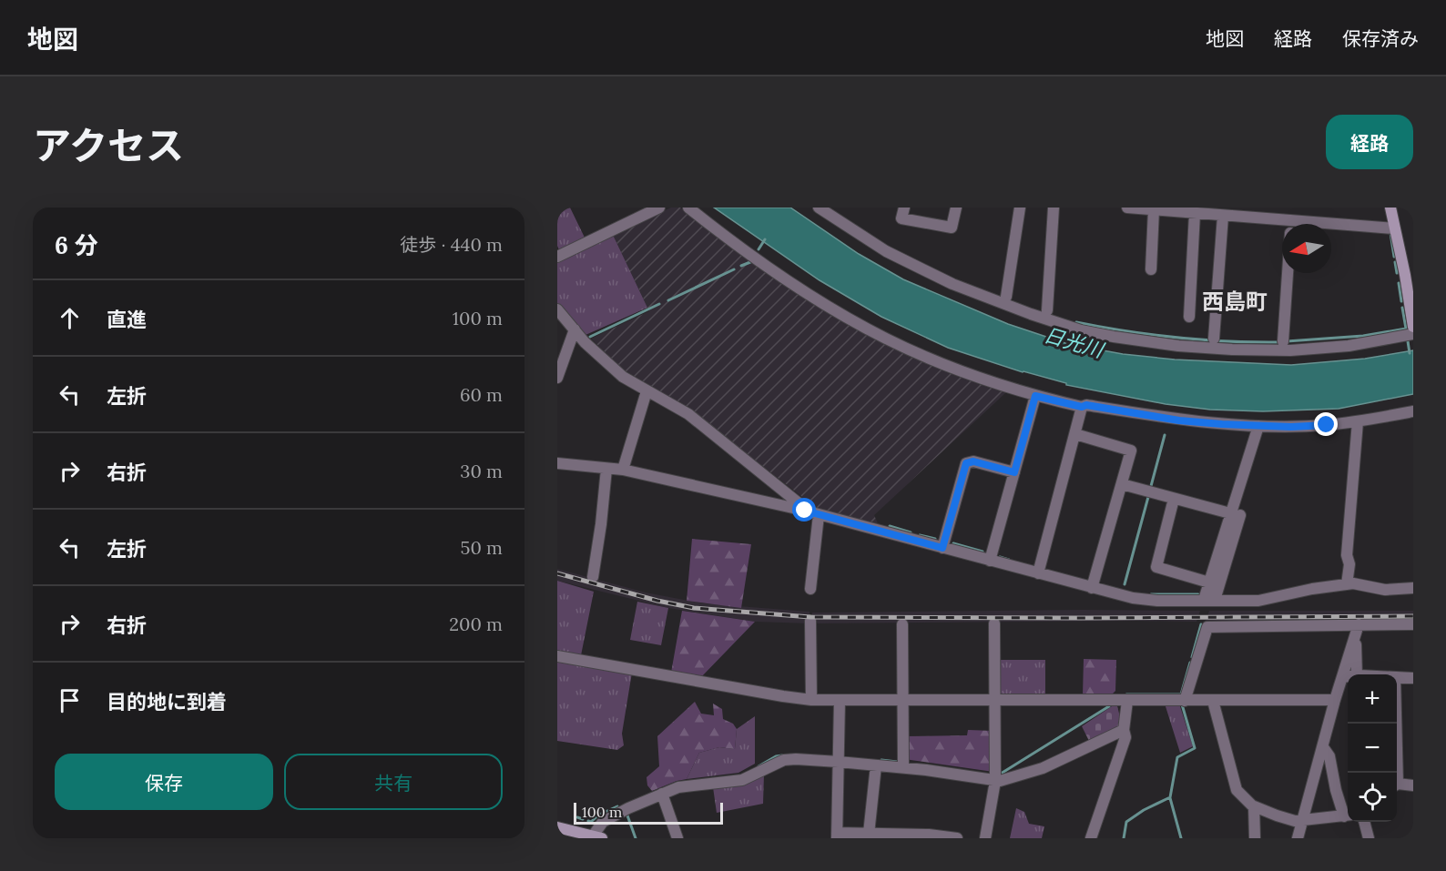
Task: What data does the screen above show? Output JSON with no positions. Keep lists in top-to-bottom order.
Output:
{
  "districts": ["西島町"],
  "water": ["日光川"],
  "scale_bar": "100 m",
  "north": "left",
  "page": {
    "header": "地図",
    "nav": ["地図", "経路", "保存済み"],
    "title": "アクセス",
    "buttons": [
      "経路",
      ["保存", "共有"]
    ],
    "heading": ["6 分", "徒歩 · 440 m"],
    "list": [
      ["直進", "100 m"],
      ["左折", "60 m"],
      ["右折", "30 m"],
      ["左折", "50 m"],
      ["右折", "200 m"],
      "目的地に到着"
    ],
    "map_buttons": ["+", "−"],
    "scale": "100 m"
  }
}
